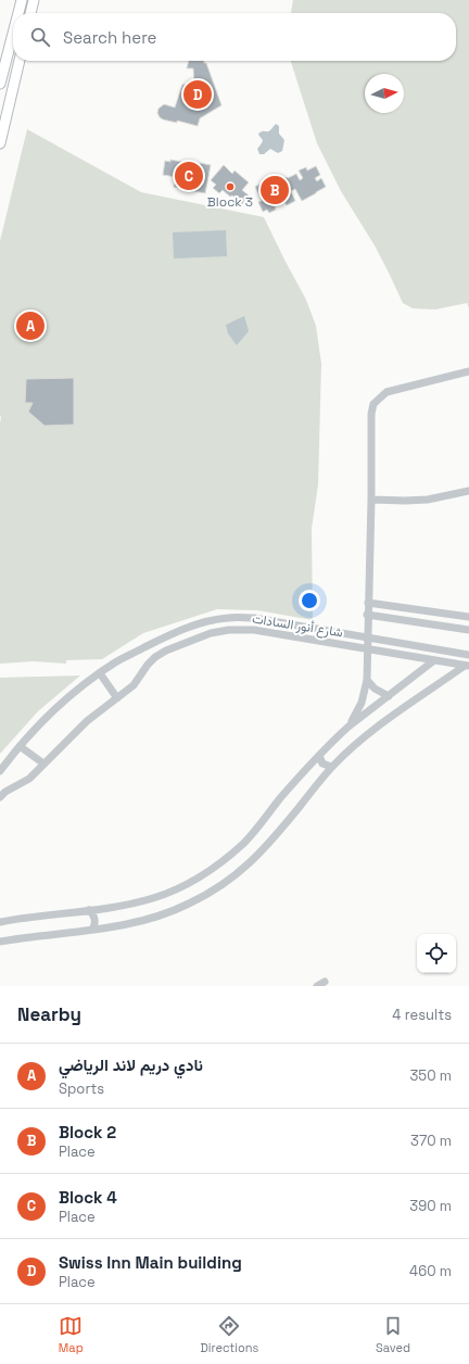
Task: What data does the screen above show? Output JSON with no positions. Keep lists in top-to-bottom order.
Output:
{
  "streets": {
    "street": ["شارع أنور السادات"]
  },
  "places": ["Block 3"],
  "north": "right",
  "page": {
    "search": "Search here",
    "pins": [
      "D",
      "C",
      "B",
      "A"
    ],
    "heading": ["Nearby", "4 results"],
    "list": [
      {
        "mark": "A",
        "name": "نادي دريم لاند الرياضي",
        "note": "Sports",
        "value": "350 m"
      },
      {
        "mark": "B",
        "name": "Block 2",
        "note": "Place",
        "value": "370 m"
      },
      {
        "mark": "C",
        "name": "Block 4",
        "note": "Place",
        "value": "390 m"
      },
      {
        "mark": "D",
        "name": "Swiss Inn Main building",
        "note": "Place",
        "value": "460 m"
      }
    ],
    "nav": ["Map", "Directions", "Saved"]
  }
}
